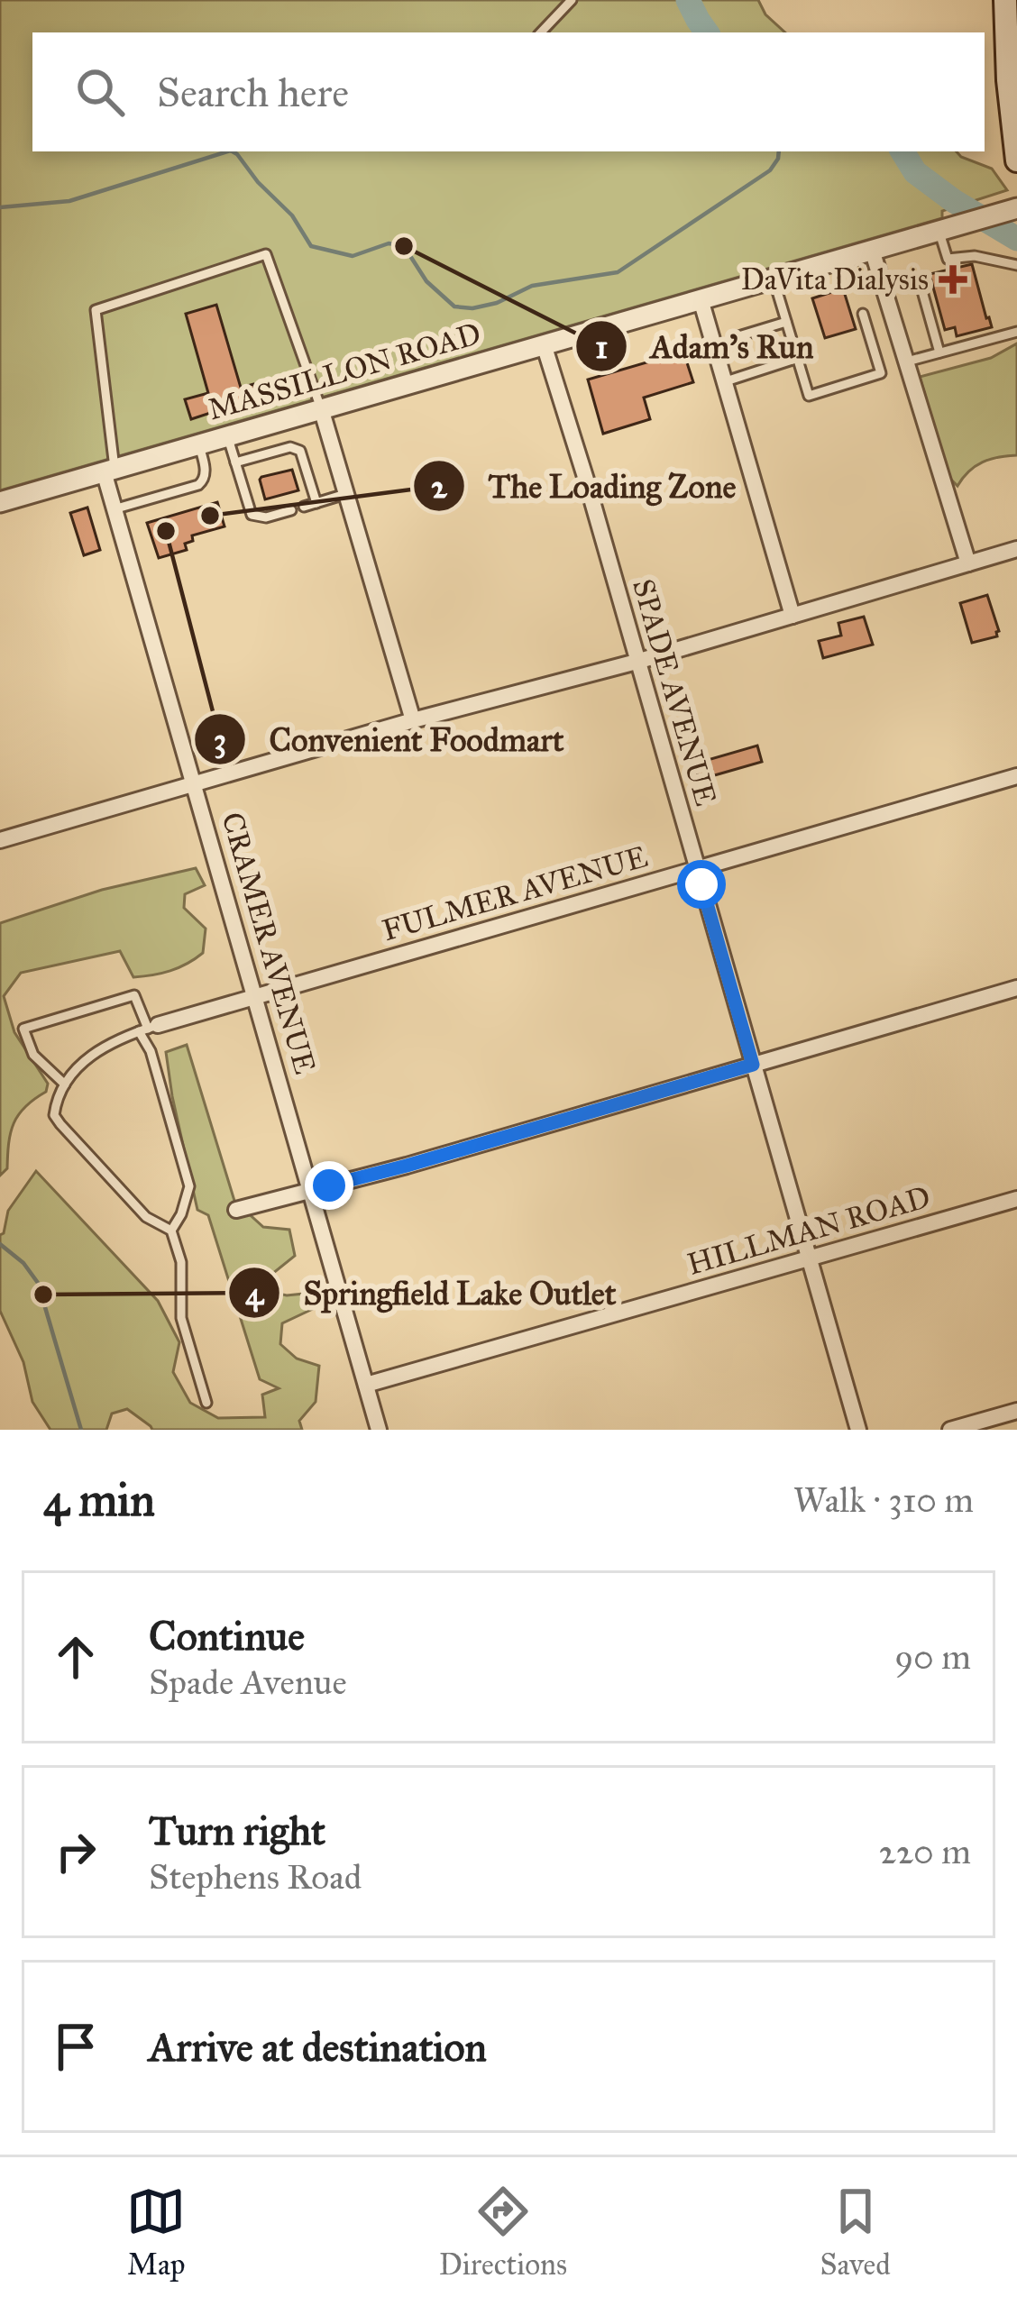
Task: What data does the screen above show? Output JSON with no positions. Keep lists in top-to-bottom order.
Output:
{
  "streets": {
    "street": [
      "MASSILLON ROAD",
      "SPADE AVENUE",
      "FULMER AVENUE",
      "CRAMER AVENUE",
      "HILLMAN ROAD"
    ]
  },
  "crossings": [
    ["MASSILLON ROAD", "SPADE AVENUE"],
    ["MASSILLON ROAD", "CRAMER AVENUE"],
    ["SPADE AVENUE", "FULMER AVENUE"],
    ["SPADE AVENUE", "HILLMAN ROAD"],
    ["FULMER AVENUE", "CRAMER AVENUE"],
    ["CRAMER AVENUE", "HILLMAN ROAD"]
  ],
  "places": {
    "other": [
      "Adam's Run",
      "The Loading Zone",
      "Convenient Foodmart",
      "Springfield Lake Outlet"
    ],
    "health": ["DaVita Dialysis"]
  },
  "page": {
    "search": "Search here",
    "heading": ["4 min", "Walk · 310 m"],
    "list": [
      ["Continue", "Spade Avenue", "90 m"],
      ["Turn right", "Stephens Road", "220 m"],
      "Arrive at destination"
    ],
    "nav": ["Map", "Directions", "Saved"]
  }
}
